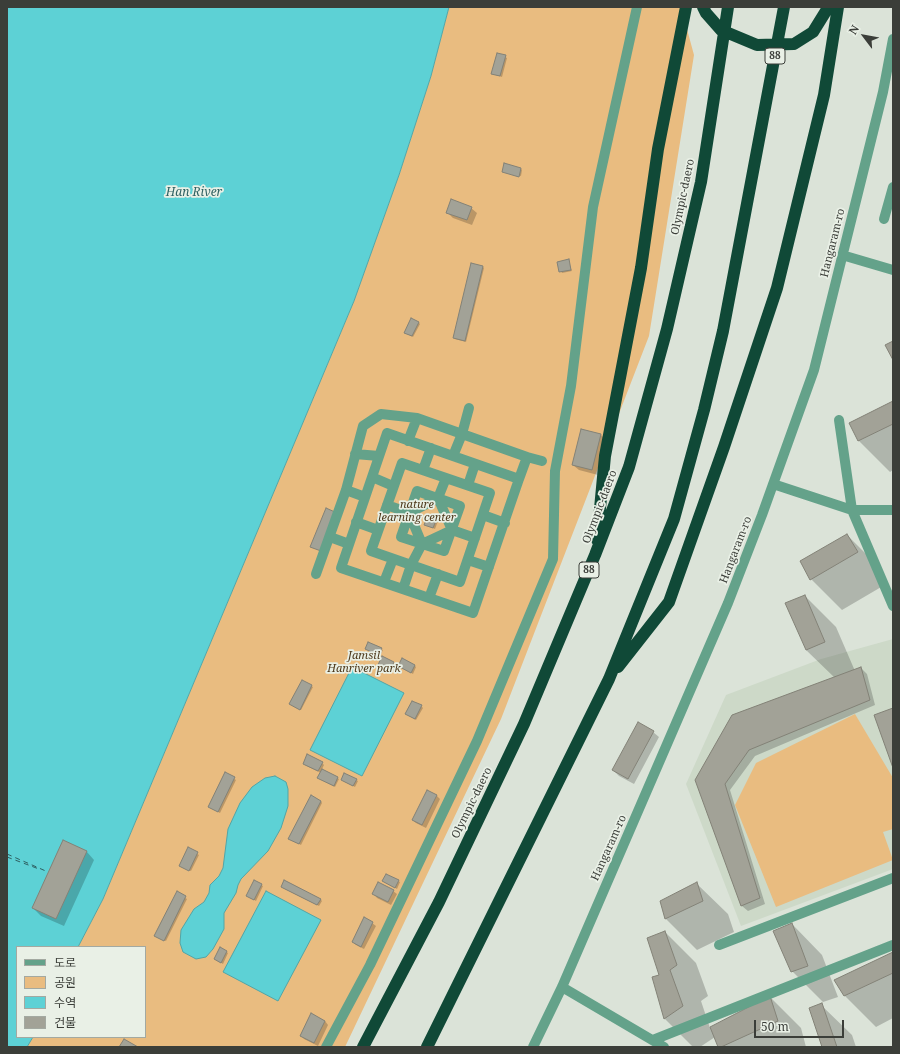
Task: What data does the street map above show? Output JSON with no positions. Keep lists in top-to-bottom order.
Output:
{
  "streets": {
    "highway": ["88", "Olympic-daero"],
    "street": ["Hangaram-ro"]
  },
  "water": ["Han River"],
  "parks": ["nature learning center", "Jamsil Hanriver park"],
  "legend": [
    "도로",
    "공원",
    "수역",
    "건물"
  ],
  "scale_bar": "50 m",
  "north": "top left"
}
